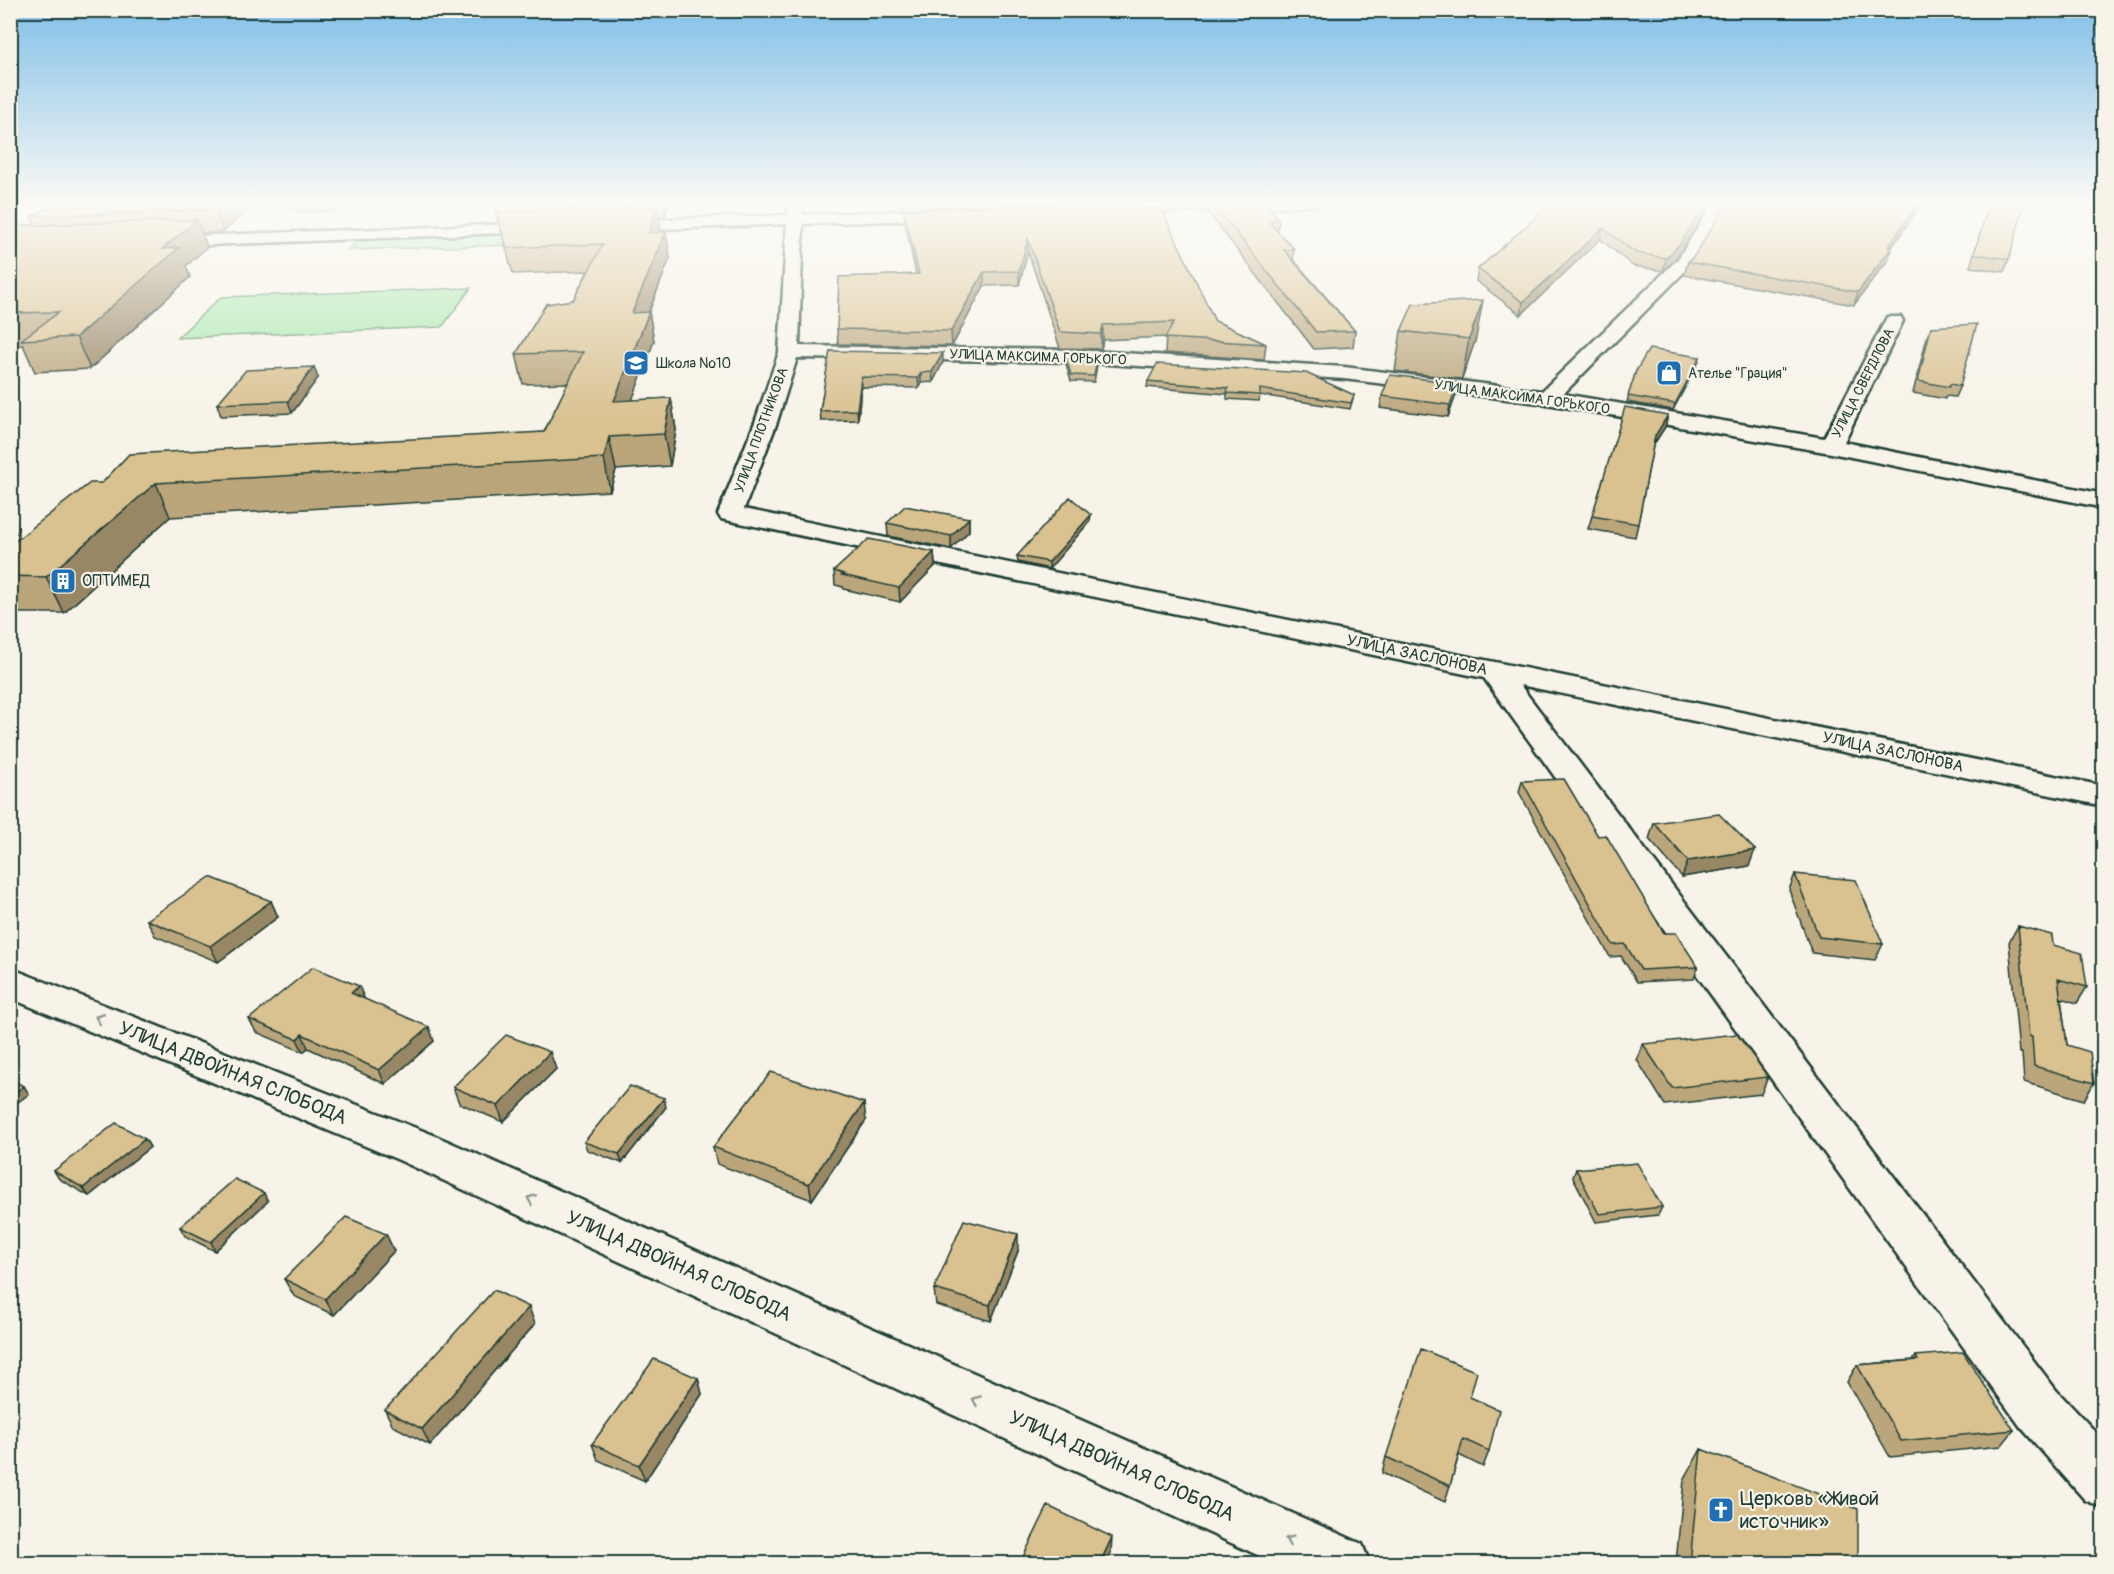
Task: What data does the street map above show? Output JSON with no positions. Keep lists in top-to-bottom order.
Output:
{
  "streets": {
    "street": [
      "УЛИЦА МАКСИМА ГОРЬКОГО",
      "УЛИЦА СВЕРДЛОВА",
      "УЛИЦА ПЛОТНИКОВА",
      "УЛИЦА ЗАСЛОНОВА",
      "УЛИЦА ДВОЙНАЯ СЛОБОДА"
    ]
  },
  "crossings": [
    ["УЛИЦА МАКСИМА ГОРЬКОГО", "УЛИЦА СВЕРДЛОВА"],
    ["УЛИЦА МАКСИМА ГОРЬКОГО", "УЛИЦА ПЛОТНИКОВА"],
    ["УЛИЦА ПЛОТНИКОВА", "УЛИЦА ЗАСЛОНОВА"]
  ],
  "one_way": ["УЛИЦА ДВОЙНАЯ СЛОБОДА"],
  "places": {
    "school or university": ["Школа №10"],
    "shop": ["Ателье \"Грация\""],
    "building": ["ОПТИМЕД"],
    "church": ["Церковь «Живой источник»"]
  }
}
